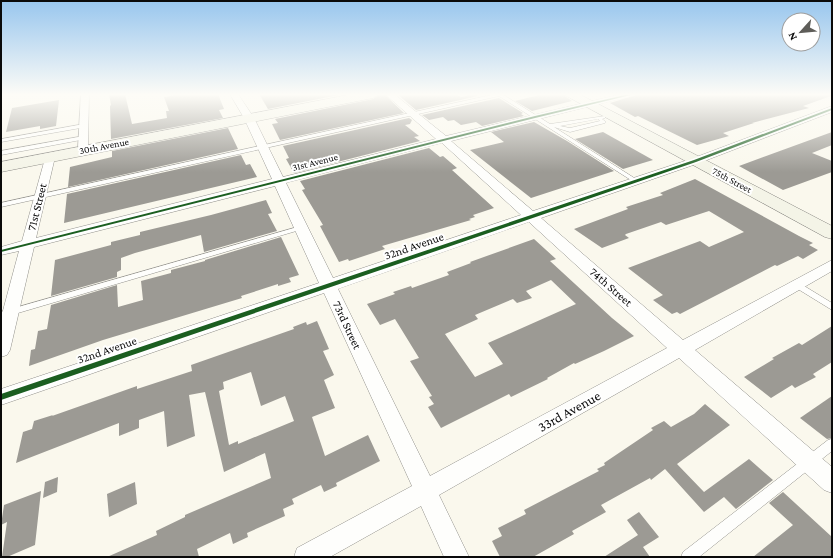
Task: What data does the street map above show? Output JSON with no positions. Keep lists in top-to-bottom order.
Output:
{
  "streets": {
    "street": [
      "30th Avenue",
      "31st Avenue",
      "75th Street",
      "71st Street",
      "32nd Avenue",
      "74th Street",
      "73rd Street",
      "33rd Avenue"
    ]
  },
  "crossings": [
    ["30th Avenue", "71st Street"],
    ["31st Avenue", "71st Street"],
    ["31st Avenue", "74th Street"],
    ["31st Avenue", "73rd Street"],
    ["75th Street", "32nd Avenue"],
    ["32nd Avenue", "74th Street"],
    ["32nd Avenue", "73rd Street"],
    ["74th Street", "33rd Avenue"],
    ["73rd Street", "33rd Avenue"]
  ],
  "north": "bottom left"
}
